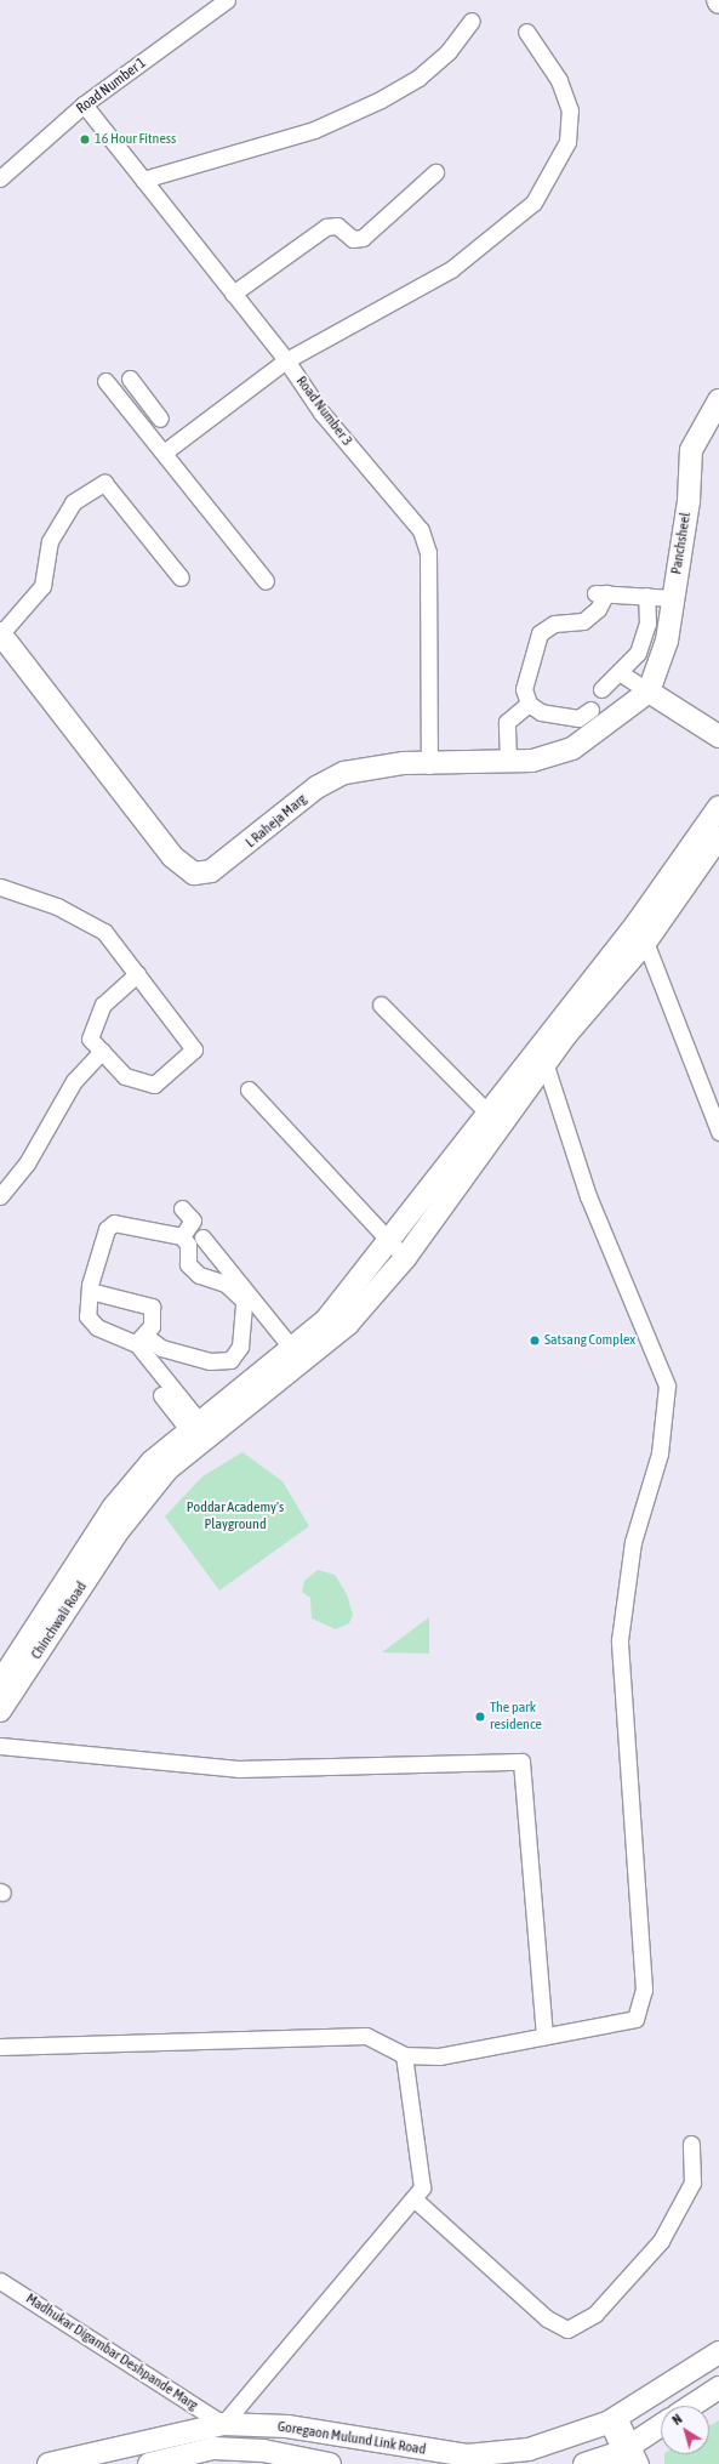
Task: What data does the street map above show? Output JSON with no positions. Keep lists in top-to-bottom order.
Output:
{
  "streets": {
    "street": [
      "Road Number 1",
      "Road Number 3",
      "Panchsheel",
      "L Raheja Marg",
      "Chinchwali Road",
      "Madhukar Digambar Deshpande Marg",
      "Goregaon Mulund Link Road"
    ]
  },
  "crossings": [
    ["Road Number 1", "Road Number 3"],
    ["Road Number 3", "L Raheja Marg"],
    ["Panchsheel", "L Raheja Marg"],
    ["Madhukar Digambar Deshpande Marg", "Goregaon Mulund Link Road"]
  ],
  "parks": ["Poddar Academy's Playground"],
  "places": ["16 Hour Fitness", "Satsang Complex", "The park residence"],
  "north": "top left"
}
